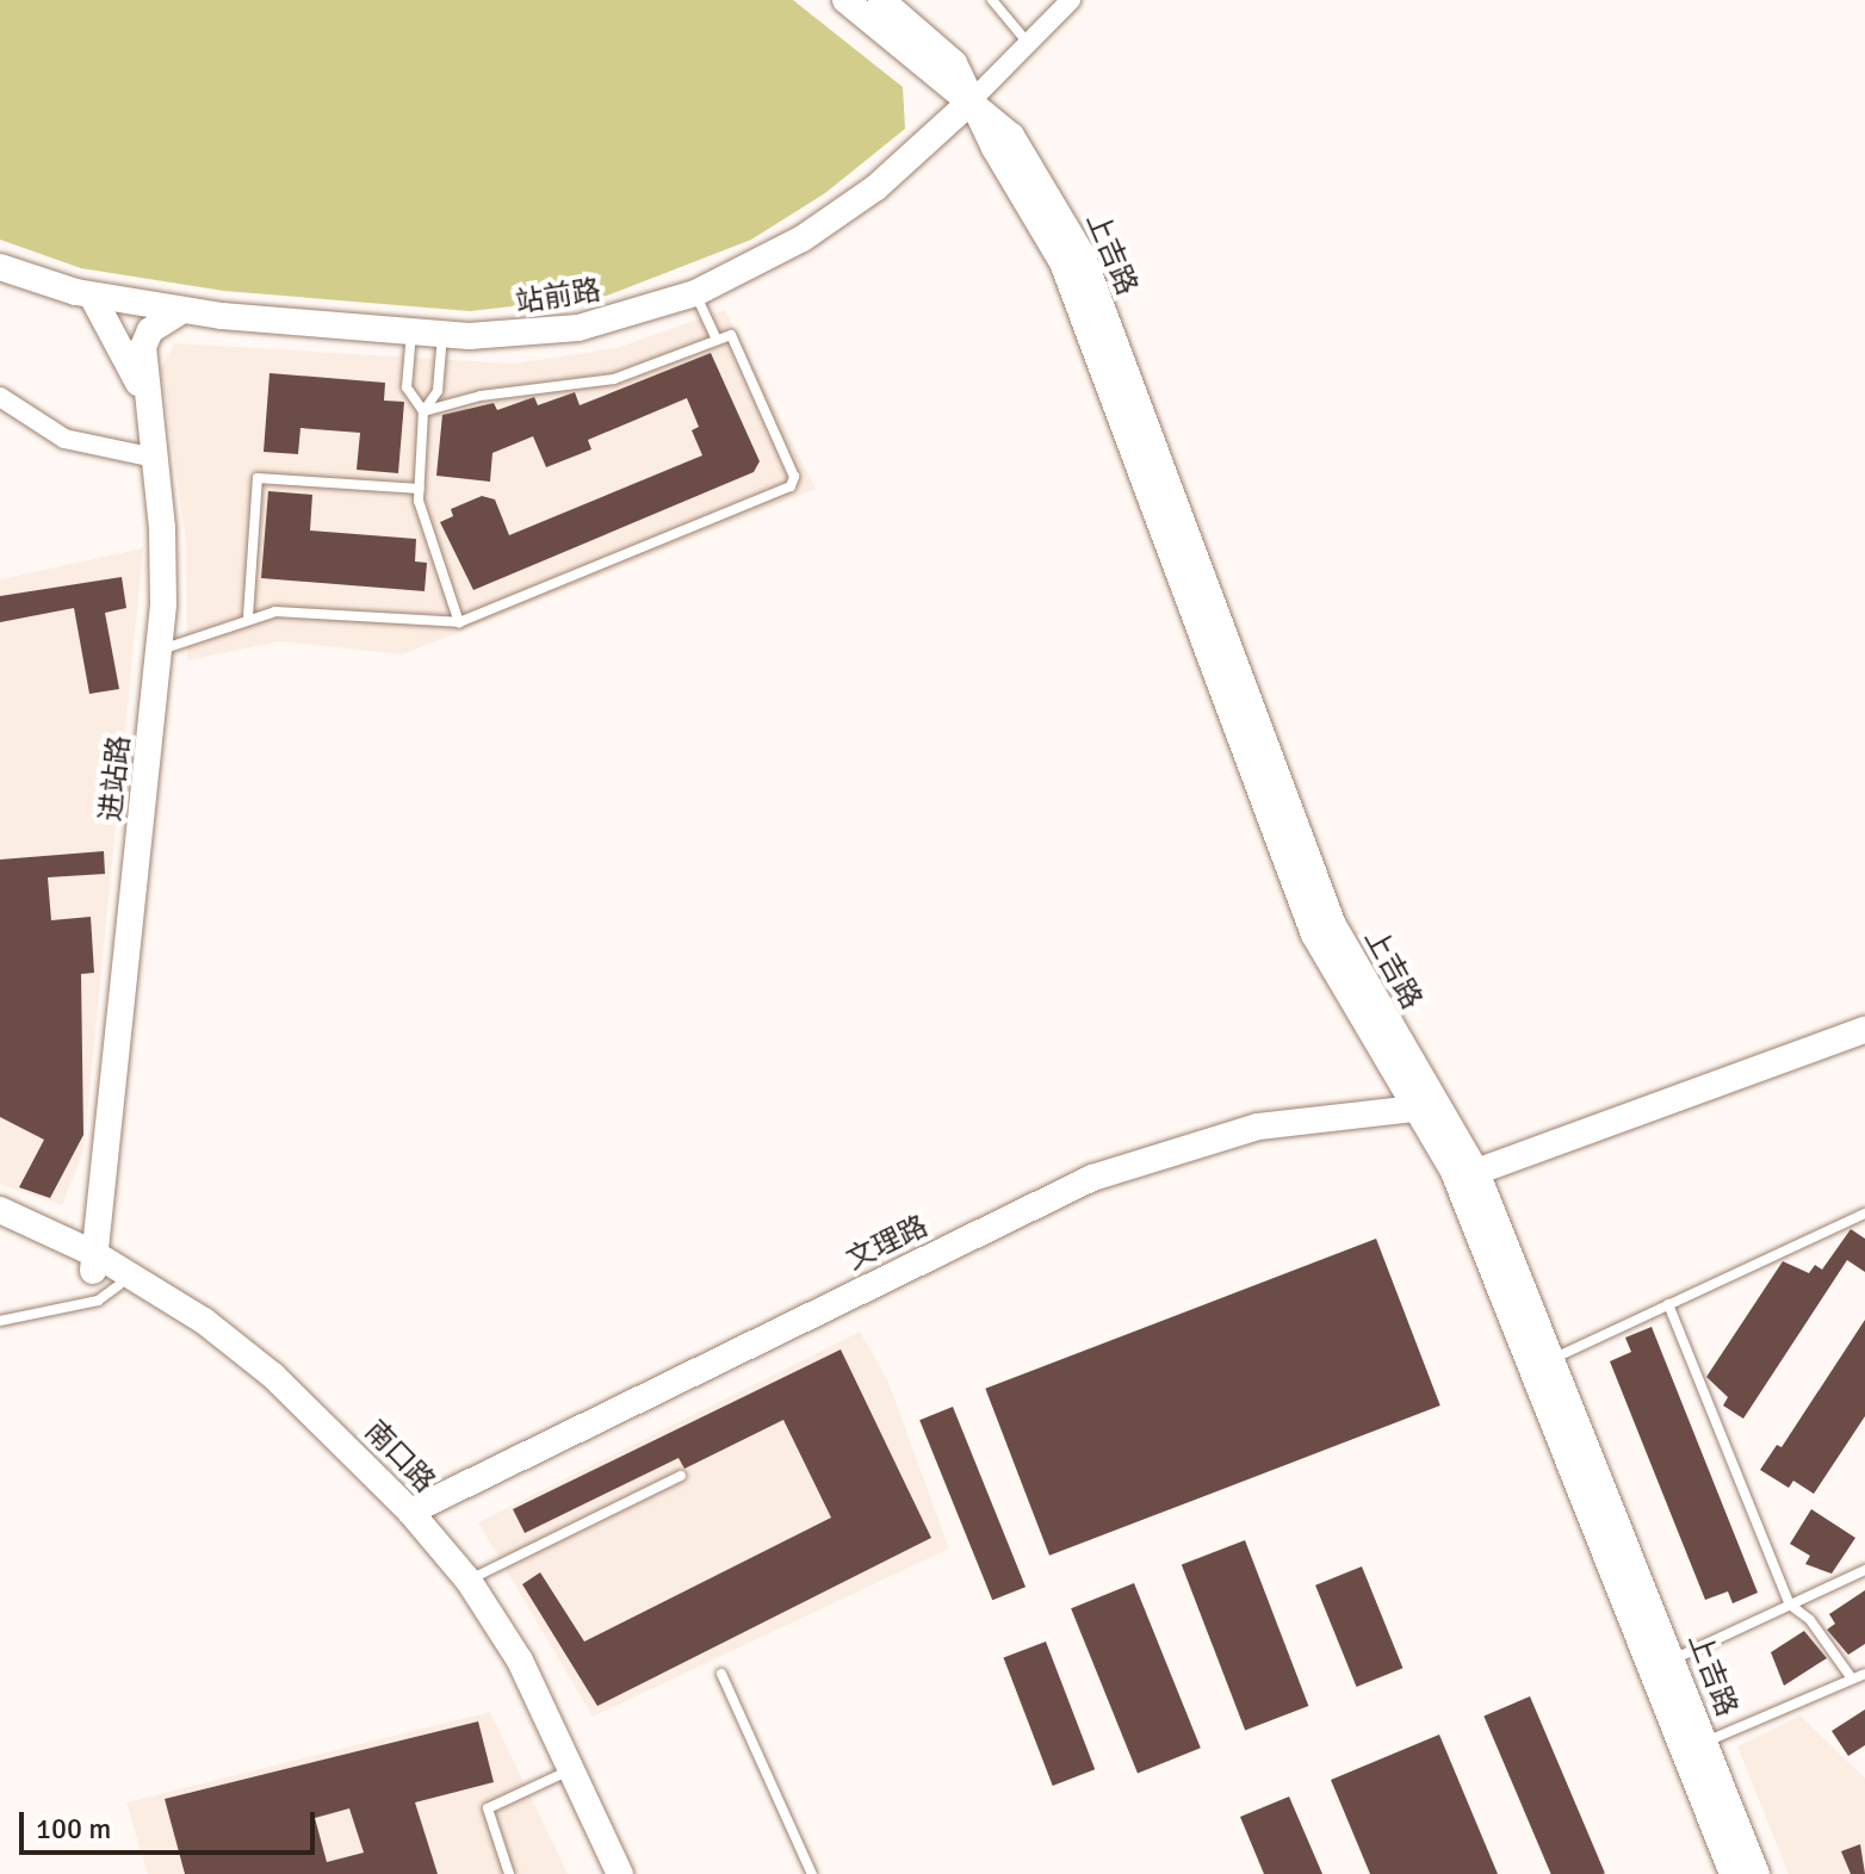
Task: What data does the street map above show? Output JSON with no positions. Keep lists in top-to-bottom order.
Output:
{
  "streets": {
    "main road": [
      "上吉路",
      "站前路",
      "进站路",
      "文理路",
      "南口路"
    ]
  },
  "crossings": [
    ["上吉路", "站前路"],
    ["上吉路", "文理路"],
    ["站前路", "进站路"],
    ["进站路", "南口路"],
    ["文理路", "南口路"]
  ],
  "scale_bar": "100 m"
}
